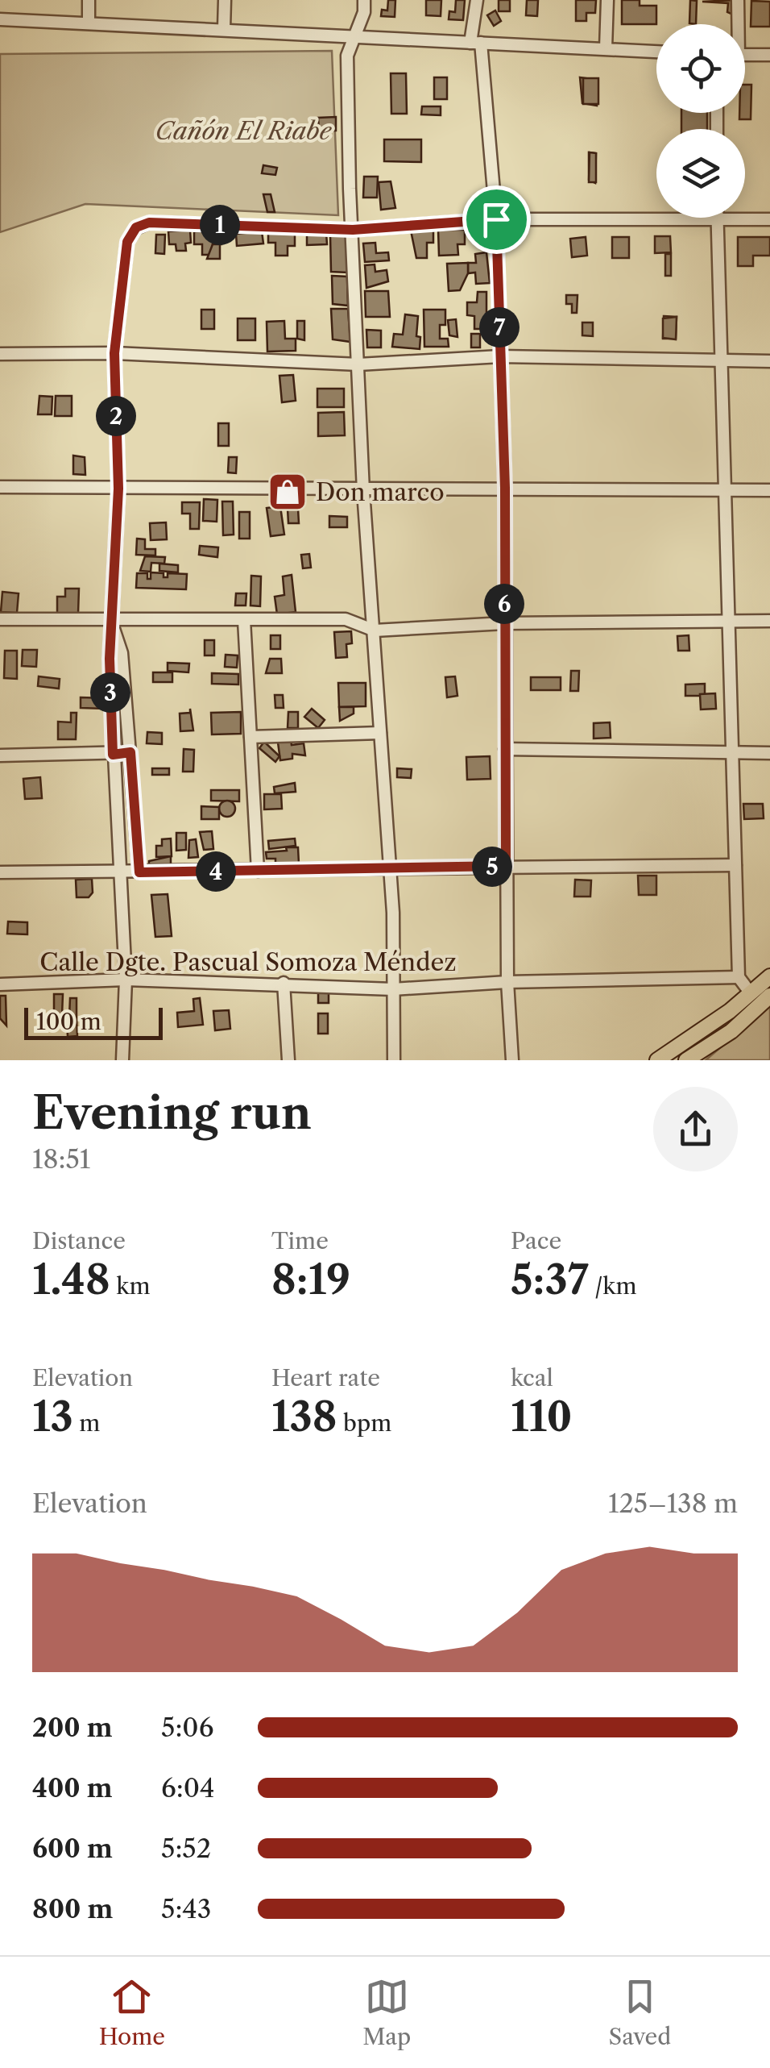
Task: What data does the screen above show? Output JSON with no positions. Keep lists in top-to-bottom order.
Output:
{
  "streets": {
    "street": ["Calle Dgte. Pascual Somoza Méndez"]
  },
  "parks": ["Cañón El Riabe"],
  "places": {
    "shop": ["Don marco"]
  },
  "scale_bar": "100 m",
  "page": {
    "pins": [
      "1",
      "7",
      "2",
      "6",
      "3",
      "5",
      "4"
    ],
    "scale": "100 m",
    "heading": ["Evening run", "18:51"],
    "stats": [
      ["Distance", "1.48 km"],
      ["Time", "8:19"],
      ["Pace", "5:37 /km"],
      ["Elevation", "13 m"],
      ["Heart rate", "138 bpm"],
      ["kcal", "110"]
    ],
    "chart": ["Elevation", "125–138 m"],
    "list": [
      {
        "name": "200 m",
        "note": "5:06"
      },
      {
        "name": "400 m",
        "note": "6:04"
      },
      {
        "name": "600 m",
        "note": "5:52"
      },
      {
        "name": "800 m",
        "note": "5:43"
      }
    ],
    "tabs": ["Home", "Map", "Saved"]
  }
}
